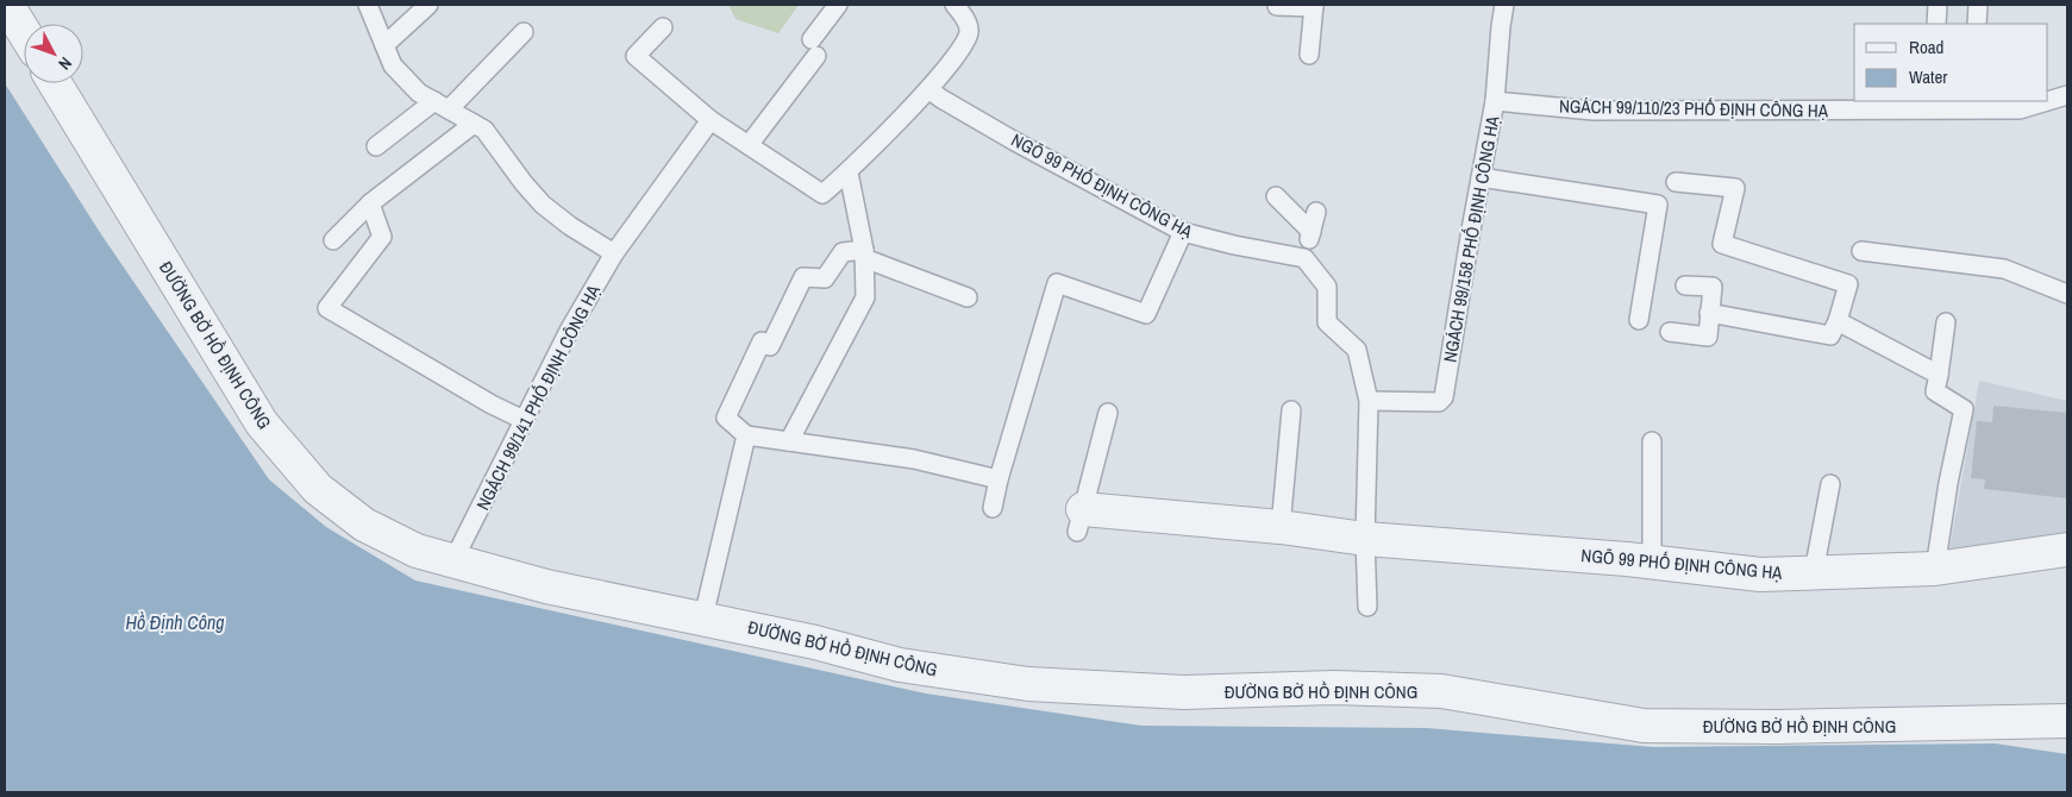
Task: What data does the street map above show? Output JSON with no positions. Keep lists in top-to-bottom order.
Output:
{
  "streets": {
    "street": ["NGÕ 99 PHỐ ĐỊNH CÔNG HẠ", "ĐƯỜNG BỜ HỒ ĐỊNH CÔNG"],
    "lane": ["NGÁCH 99/110/23 PHỐ ĐỊNH CÔNG HẠ", "NGÁCH 99/158 PHỐ ĐỊNH CÔNG HẠ", "NGÁCH 99/141 PHỐ ĐỊNH CÔNG HẠ"]
  },
  "crossings": [
    ["NGÁCH 99/110/23 PHỐ ĐỊNH CÔNG HẠ", "NGÁCH 99/158 PHỐ ĐỊNH CÔNG HẠ"],
    ["ĐƯỜNG BỜ HỒ ĐỊNH CÔNG", "NGÁCH 99/141 PHỐ ĐỊNH CÔNG HẠ"]
  ],
  "water": ["Hồ Định Công"],
  "legend": ["Road", "Water"],
  "north": "bottom right"
}
